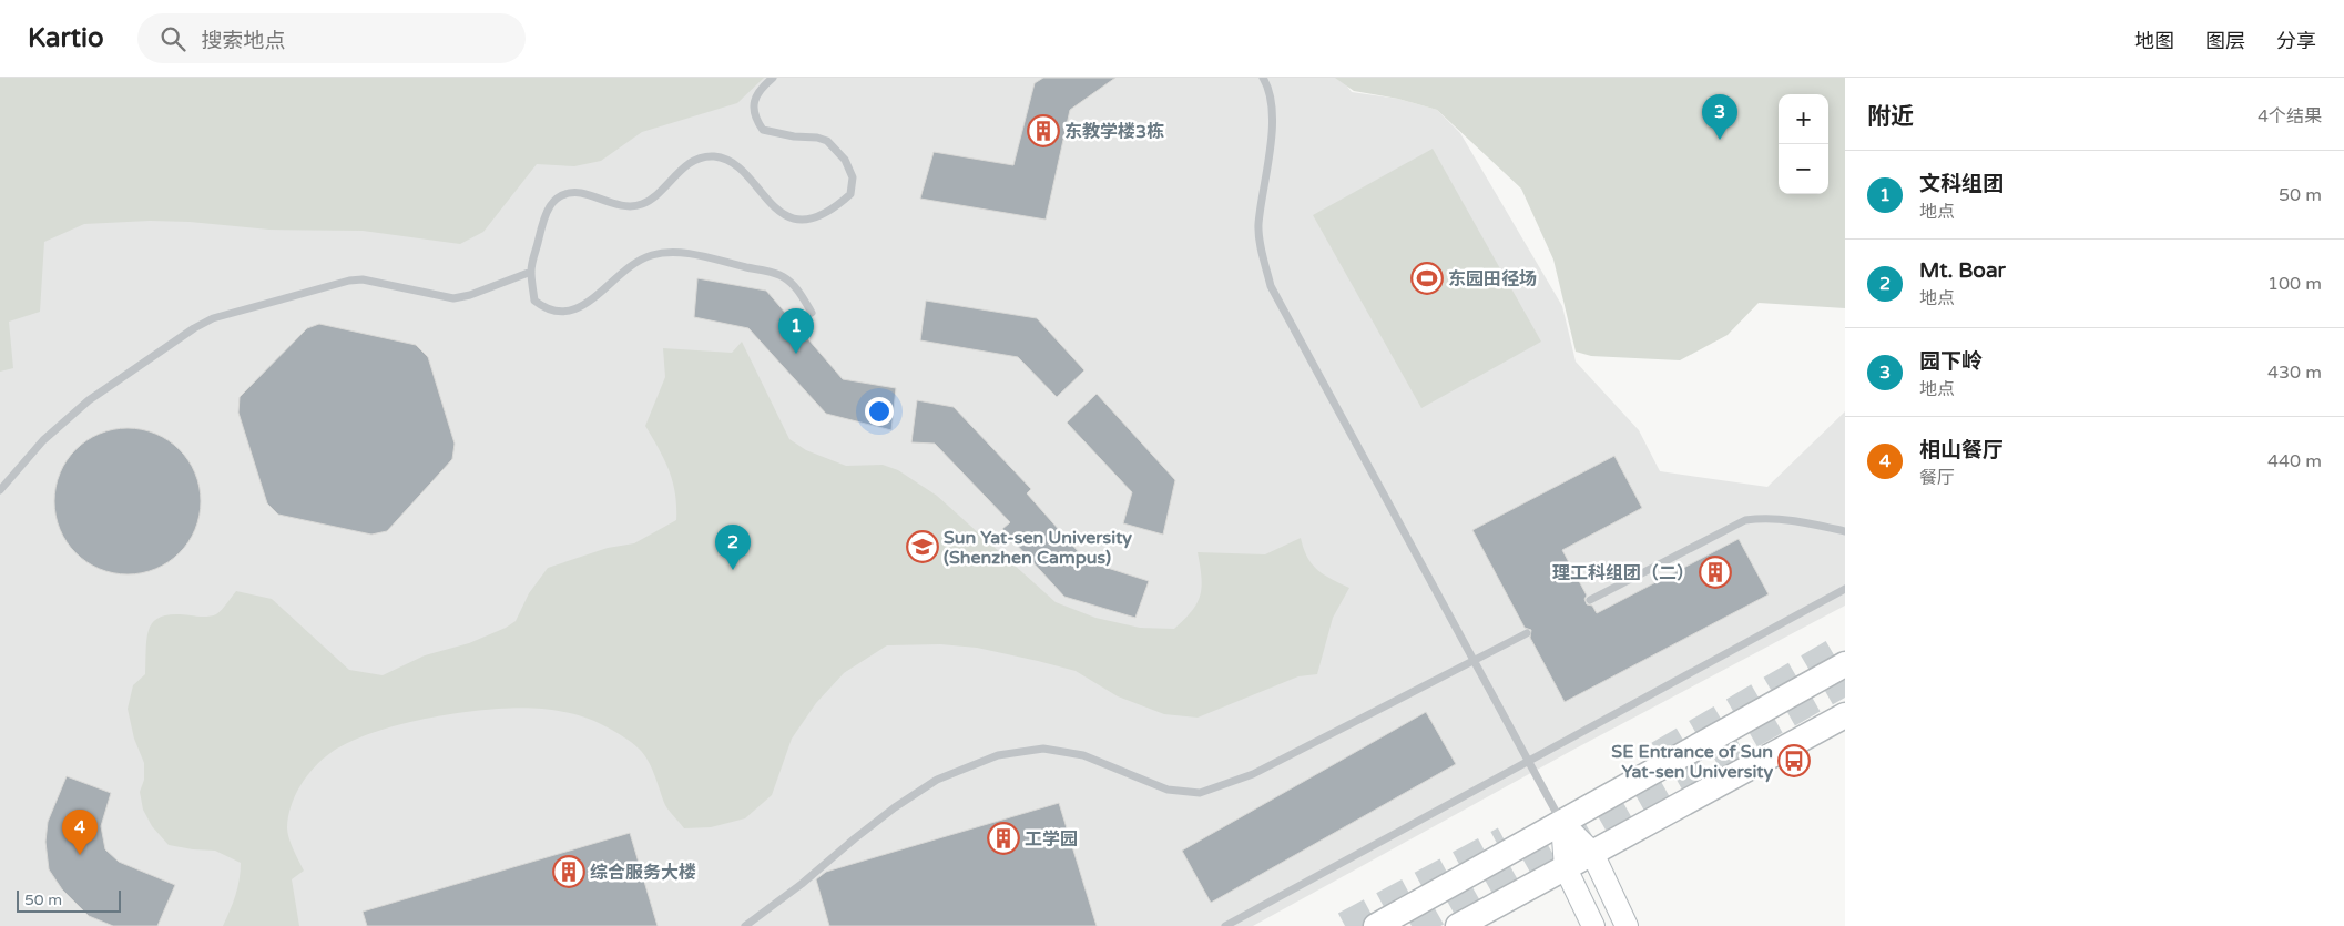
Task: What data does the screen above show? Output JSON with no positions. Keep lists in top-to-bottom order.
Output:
{
  "places": {
    "building": [
      "东教学楼3栋",
      "理工科组团（二）",
      "工学园",
      "综合服务大楼"
    ],
    "sports": ["东园田径场"],
    "school or university": ["Sun Yat-sen University (Shenzhen Campus)"],
    "bus stop": ["SE Entrance of Sun Yat-sen University"]
  },
  "scale_bar": "50 m",
  "page": {
    "header": "Kartio",
    "search": "搜索地点",
    "nav": ["地图", "图层", "分享"],
    "heading": ["附近", "4个结果"],
    "map_buttons": ["+", "−"],
    "pins": [
      "3",
      "1",
      "2",
      "4"
    ],
    "list": [
      {
        "mark": "1",
        "name": "文科组团",
        "note": "地点",
        "value": "50 m"
      },
      {
        "mark": "2",
        "name": "Mt. Boar",
        "note": "地点",
        "value": "100 m"
      },
      {
        "mark": "3",
        "name": "园下岭",
        "note": "地点",
        "value": "430 m"
      },
      {
        "mark": "4",
        "name": "相山餐厅",
        "note": "餐厅",
        "value": "440 m"
      }
    ],
    "scale": "50 m"
  }
}
